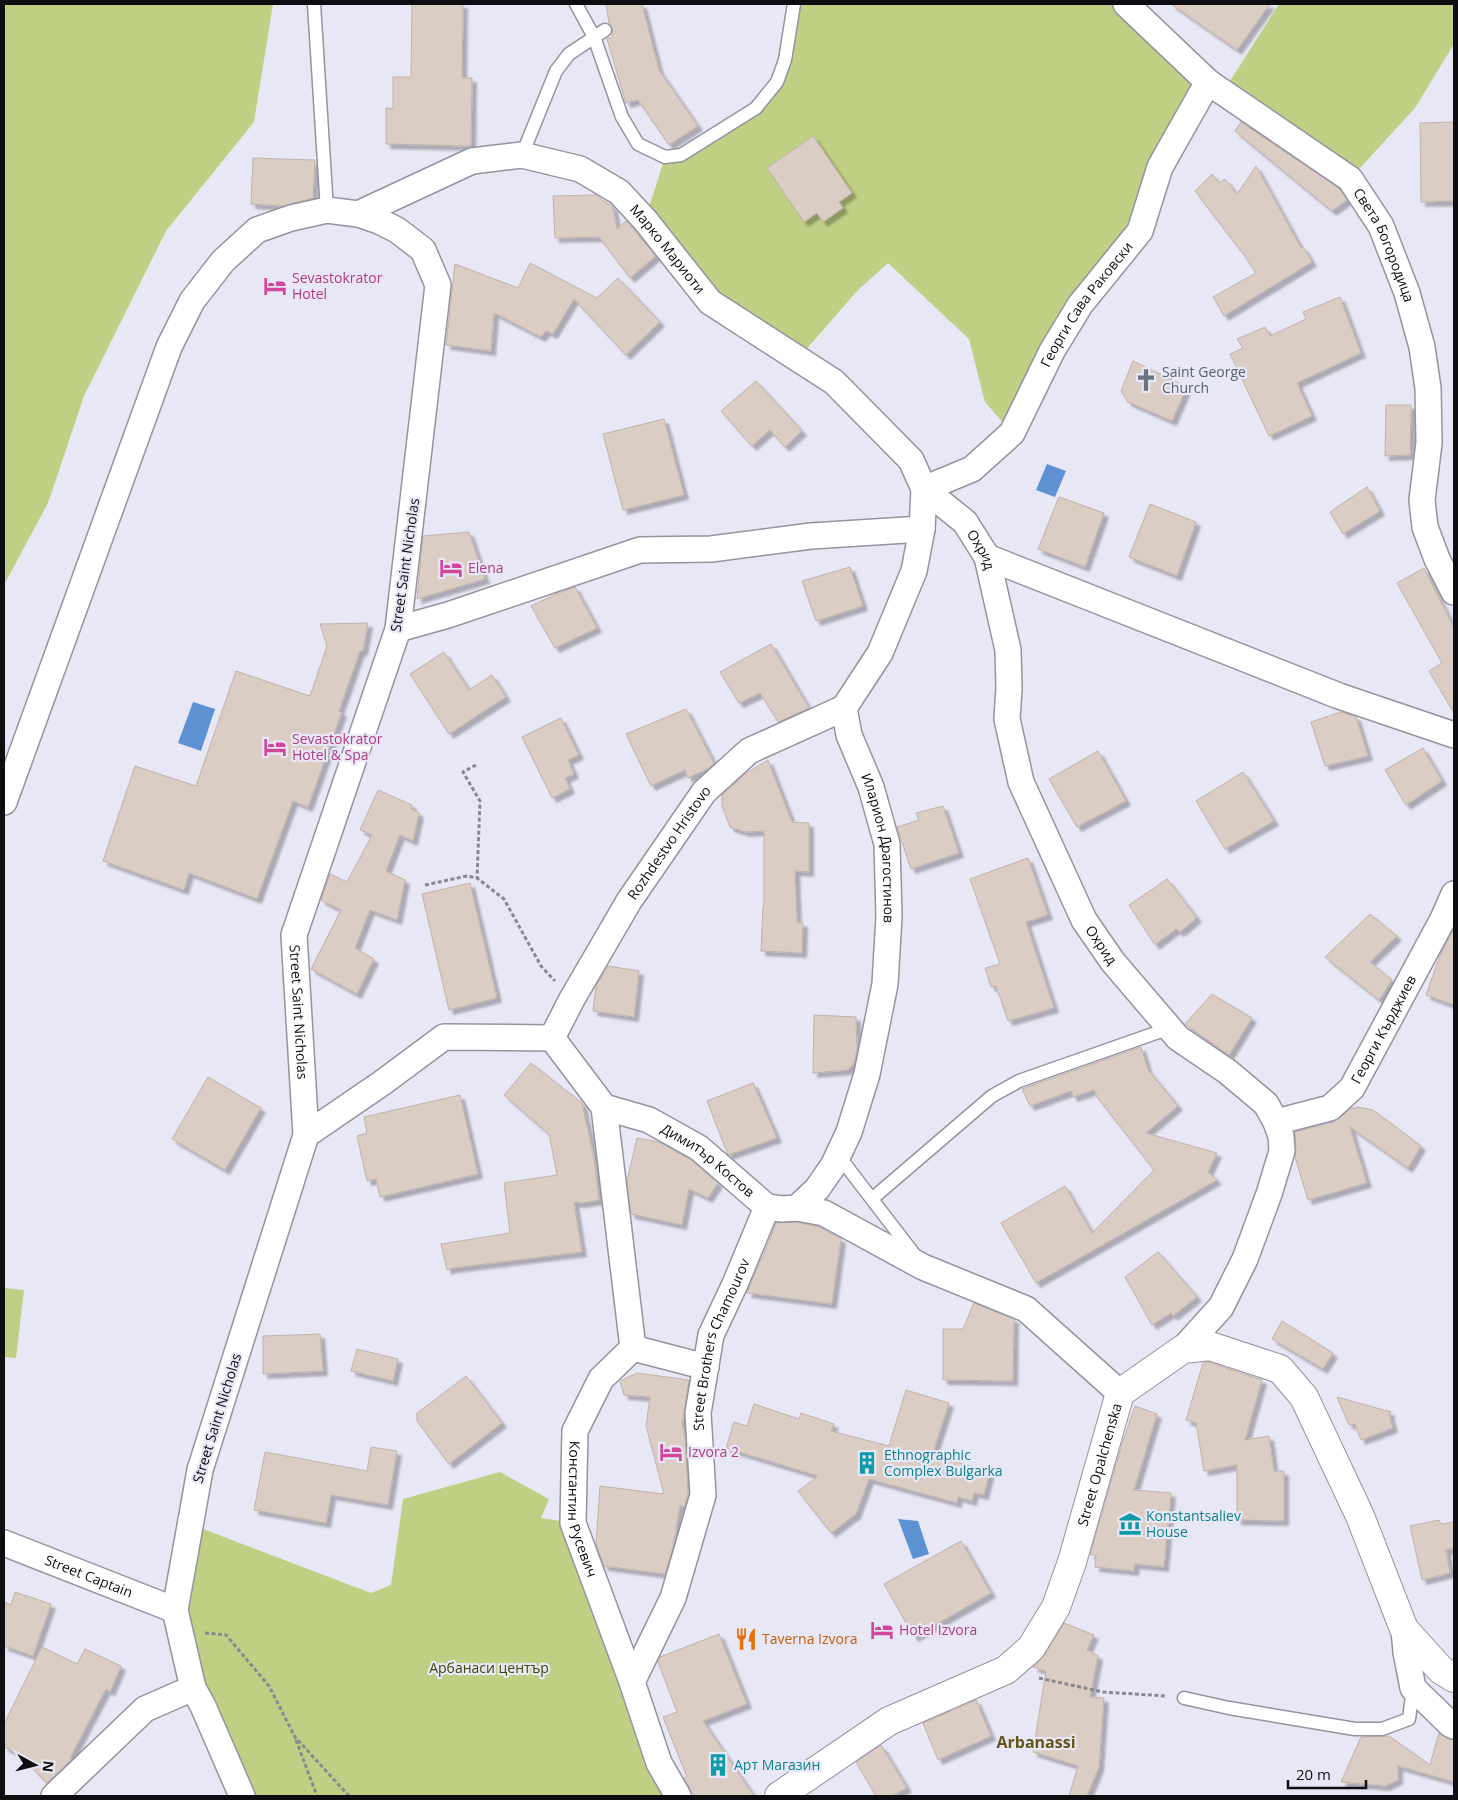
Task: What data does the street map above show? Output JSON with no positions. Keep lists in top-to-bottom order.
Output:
{
  "streets": {
    "street": [
      "Света Богородица",
      "Марко Мариоти",
      "Георги Сава Раковски",
      "Охрид",
      "Street Saint Nicholas",
      "Rozhdestvo Hristovo",
      "Иларион Драгостинов",
      "Георги Кърджиев",
      "Димитър Костов",
      "Street Brothers Chamourov",
      "Street Opalchenska",
      "Константин Русевич",
      "Street Captain"
    ]
  },
  "crossings": [
    ["Света Богородица", "Георги Сава Раковски"],
    ["Марко Мариоти", "Георги Сава Раковски"],
    ["Марко Мариоти", "Охрид"],
    ["Марко Мариоти", "Street Saint Nicholas"],
    ["Георги Сава Раковски", "Охрид"],
    ["Охрид", "Георги Кърджиев"],
    ["Охрид", "Street Opalchenska"],
    ["Street Saint Nicholas", "Street Captain"],
    ["Rozhdestvo Hristovo", "Иларион Драгостинов"],
    ["Иларион Драгостинов", "Димитър Костов"],
    ["Димитър Костов", "Street Brothers Chamourov"],
    ["Димитър Костов", "Street Opalchenska"],
    ["Street Brothers Chamourov", "Константин Русевич"]
  ],
  "districts": ["Arbanassi"],
  "parks": ["Арбанаси център"],
  "places": {
    "hotel": [
      "Sevastokrator Hotel",
      "Elena",
      "Sevastokrator Hotel & Spa",
      "Izvora 2",
      "Hotel Izvora"
    ],
    "church": ["Saint George Church"],
    "building": ["Ethnographic Complex Bulgarka", "Арт Магазин"],
    "museum": ["Konstantsaliev House"],
    "restaurant": ["Taverna Izvora"]
  },
  "scale_bar": "20 m",
  "north": "right"
}
